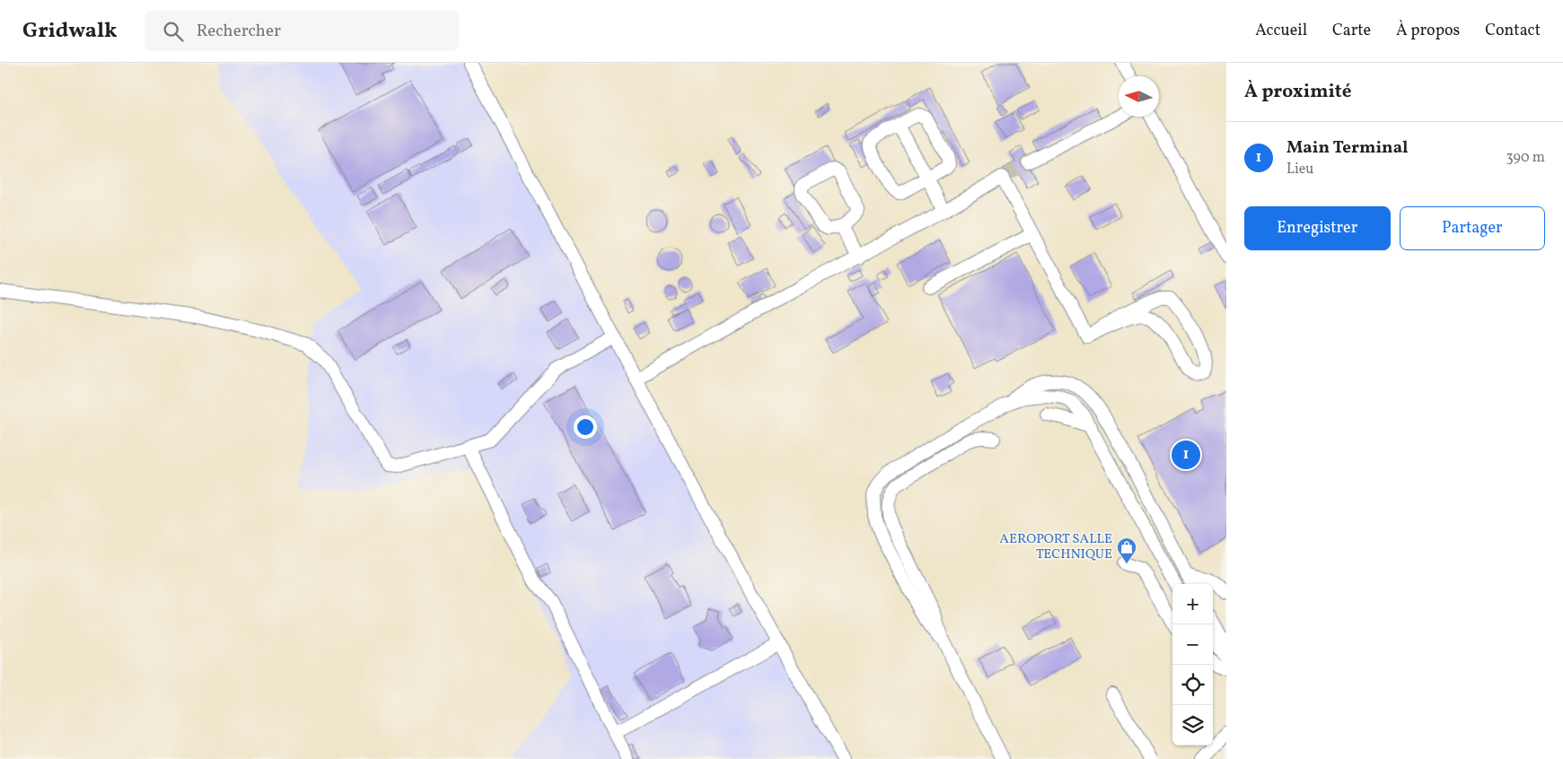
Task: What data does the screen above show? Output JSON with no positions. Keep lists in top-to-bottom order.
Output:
{
  "places": {
    "shop": ["AEROPORT SALLE TECHNIQUE"]
  },
  "north": "left",
  "page": {
    "header": "Gridwalk",
    "search": "Rechercher",
    "nav": [
      "Accueil",
      "Carte",
      "À propos",
      "Contact"
    ],
    "heading": "À proximité",
    "list": [
      {
        "mark": "1",
        "name": "Main Terminal",
        "note": "Lieu",
        "value": "390 m"
      }
    ],
    "buttons": ["Enregistrer", "Partager"],
    "pins": "1",
    "map_buttons": ["+", "−"]
  }
}
